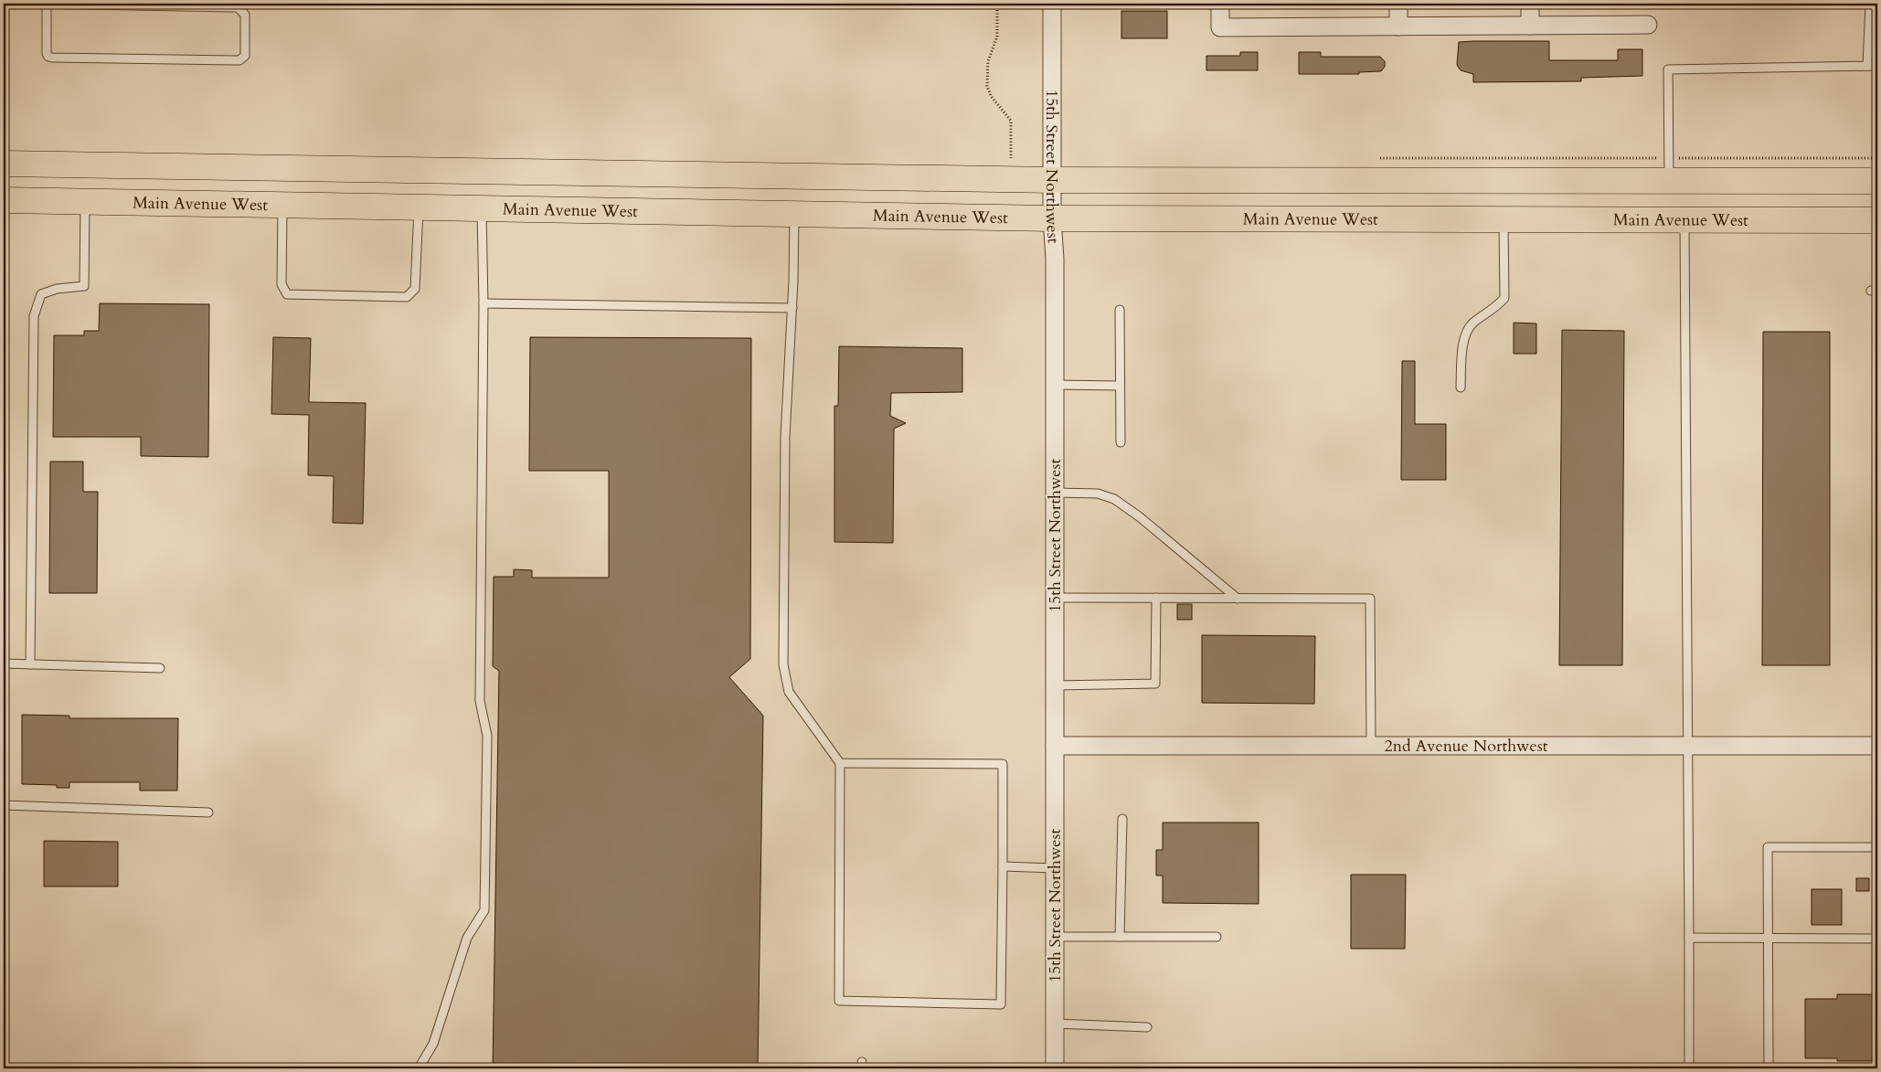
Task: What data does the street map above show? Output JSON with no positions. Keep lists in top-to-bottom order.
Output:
{
  "streets": {
    "main road": ["Main Avenue West"],
    "street": ["15th Street Northwest", "2nd Avenue Northwest"]
  },
  "crossings": [
    ["15th Street Northwest", "Main Avenue West"],
    ["15th Street Northwest", "2nd Avenue Northwest"]
  ]
}
